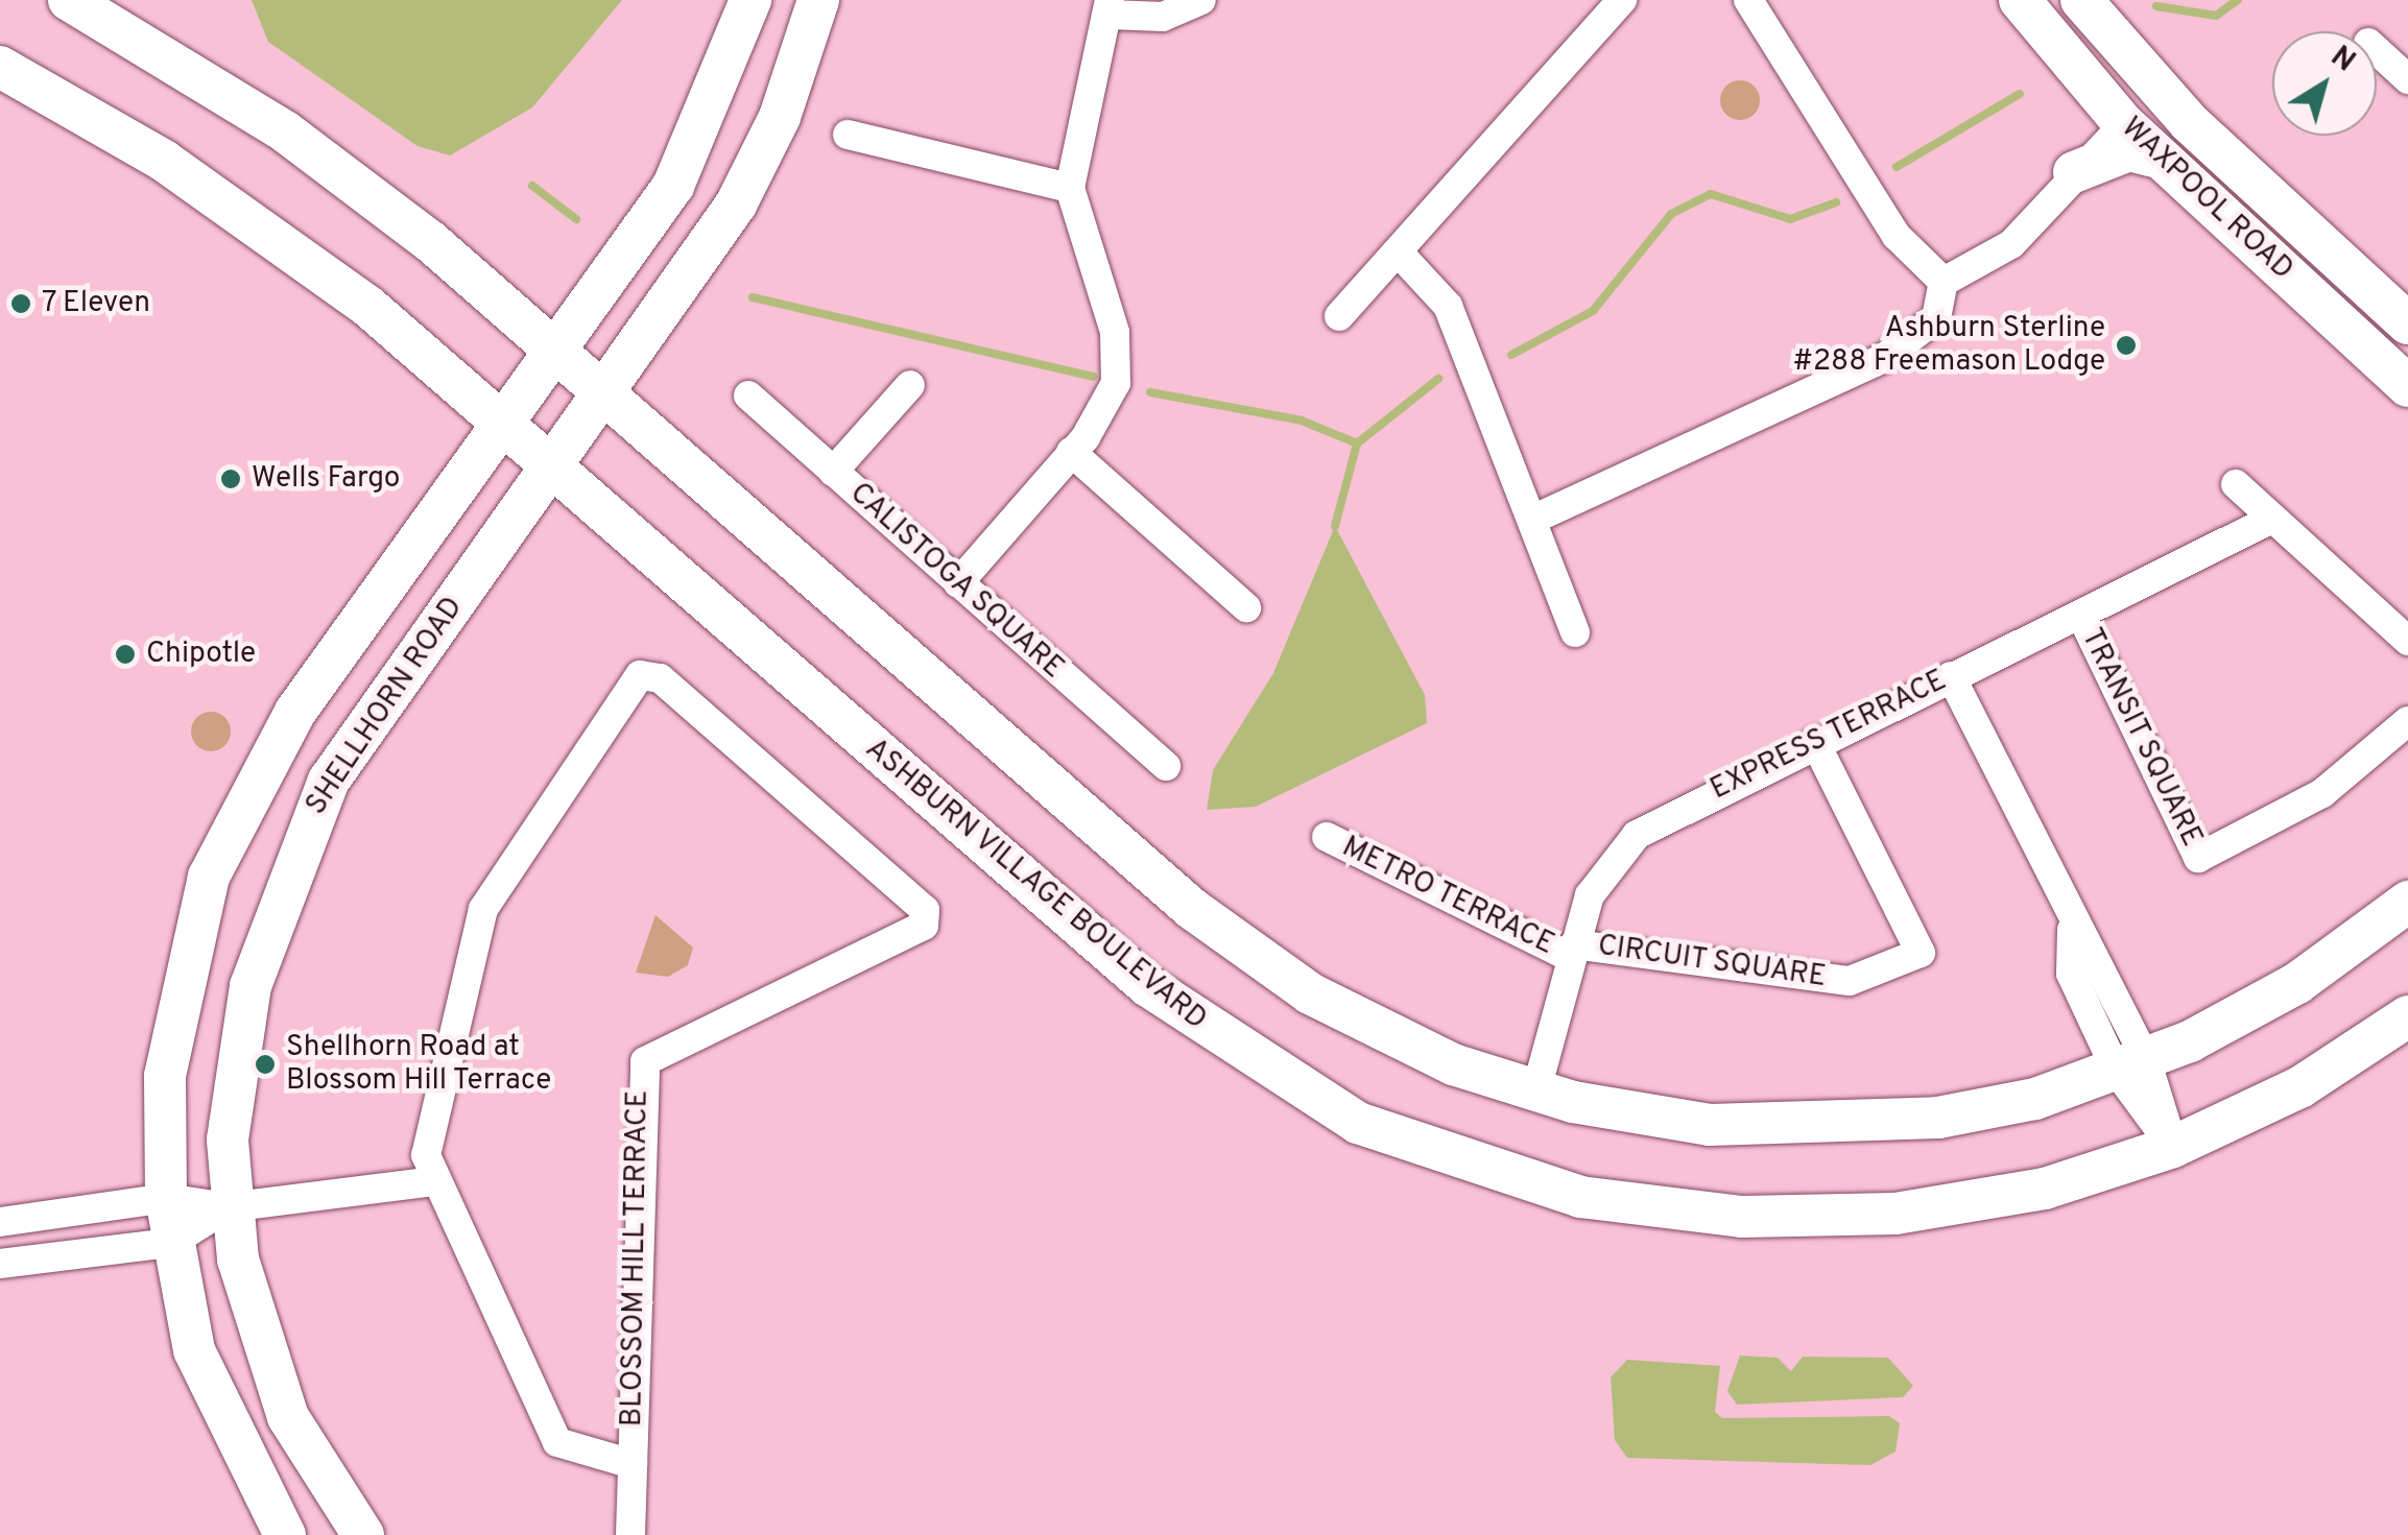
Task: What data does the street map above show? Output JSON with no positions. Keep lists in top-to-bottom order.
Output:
{
  "streets": {
    "main road": ["WAXPOOL ROAD", "SHELLHORN ROAD", "ASHBURN VILLAGE BOULEVARD"],
    "street": [
      "CALISTOGA SQUARE",
      "EXPRESS TERRACE",
      "TRANSIT SQUARE",
      "METRO TERRACE",
      "CIRCUIT SQUARE",
      "BLOSSOM HILL TERRACE"
    ]
  },
  "crossings": [
    ["SHELLHORN ROAD", "ASHBURN VILLAGE BOULEVARD"],
    ["EXPRESS TERRACE", "TRANSIT SQUARE"],
    ["EXPRESS TERRACE", "METRO TERRACE"],
    ["EXPRESS TERRACE", "CIRCUIT SQUARE"],
    ["METRO TERRACE", "CIRCUIT SQUARE"]
  ],
  "places": [
    "7 Eleven",
    "Ashburn Sterline #288 Freemason Lodge",
    "Wells Fargo",
    "Chipotle",
    "Shellhorn Road at Blossom Hill Terrace"
  ],
  "north": "top right"
}
